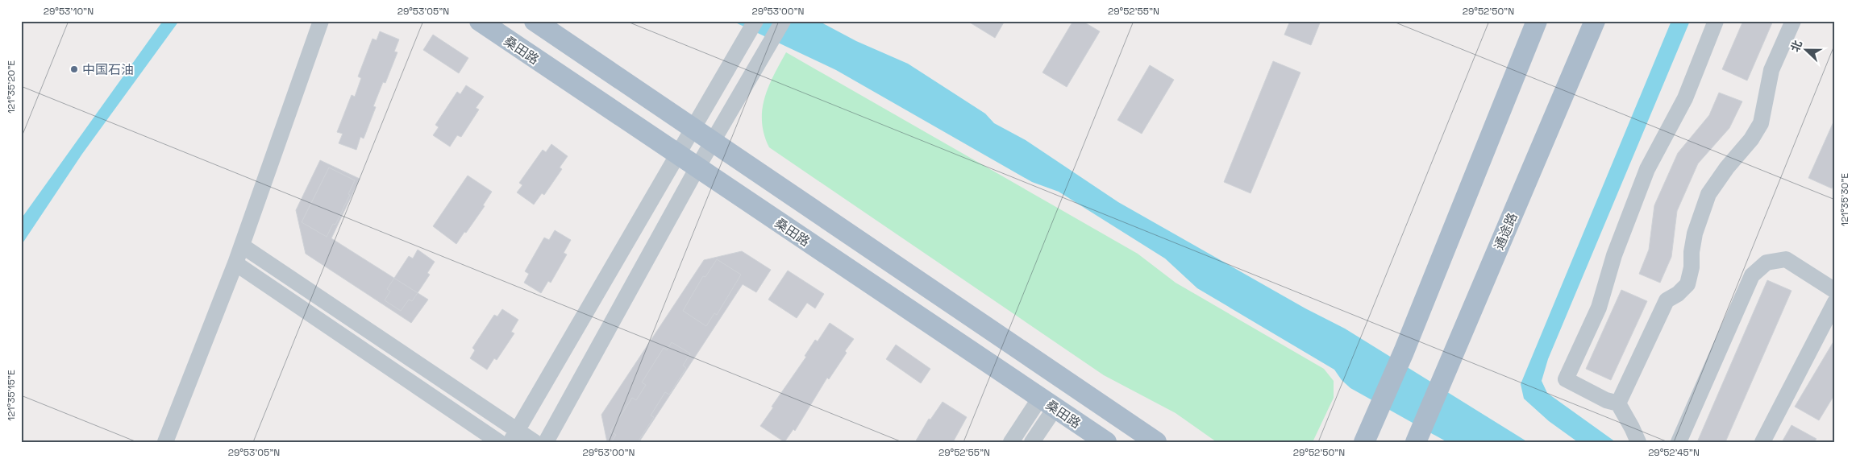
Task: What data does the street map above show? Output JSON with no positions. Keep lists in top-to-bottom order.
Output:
{
  "streets": {
    "main road": ["桑田路", "通途路"]
  },
  "places": ["中国石油"],
  "north": "left",
  "coordinates": [
    "29°53'10\"N",
    "29°53'05\"N",
    "29°53'00\"N",
    "29°52'55\"N",
    "29°52'50\"N",
    "121°35'20\"E",
    "121°35'30\"E",
    "121°35'15\"E",
    "29°52'45\"N"
  ]
}
